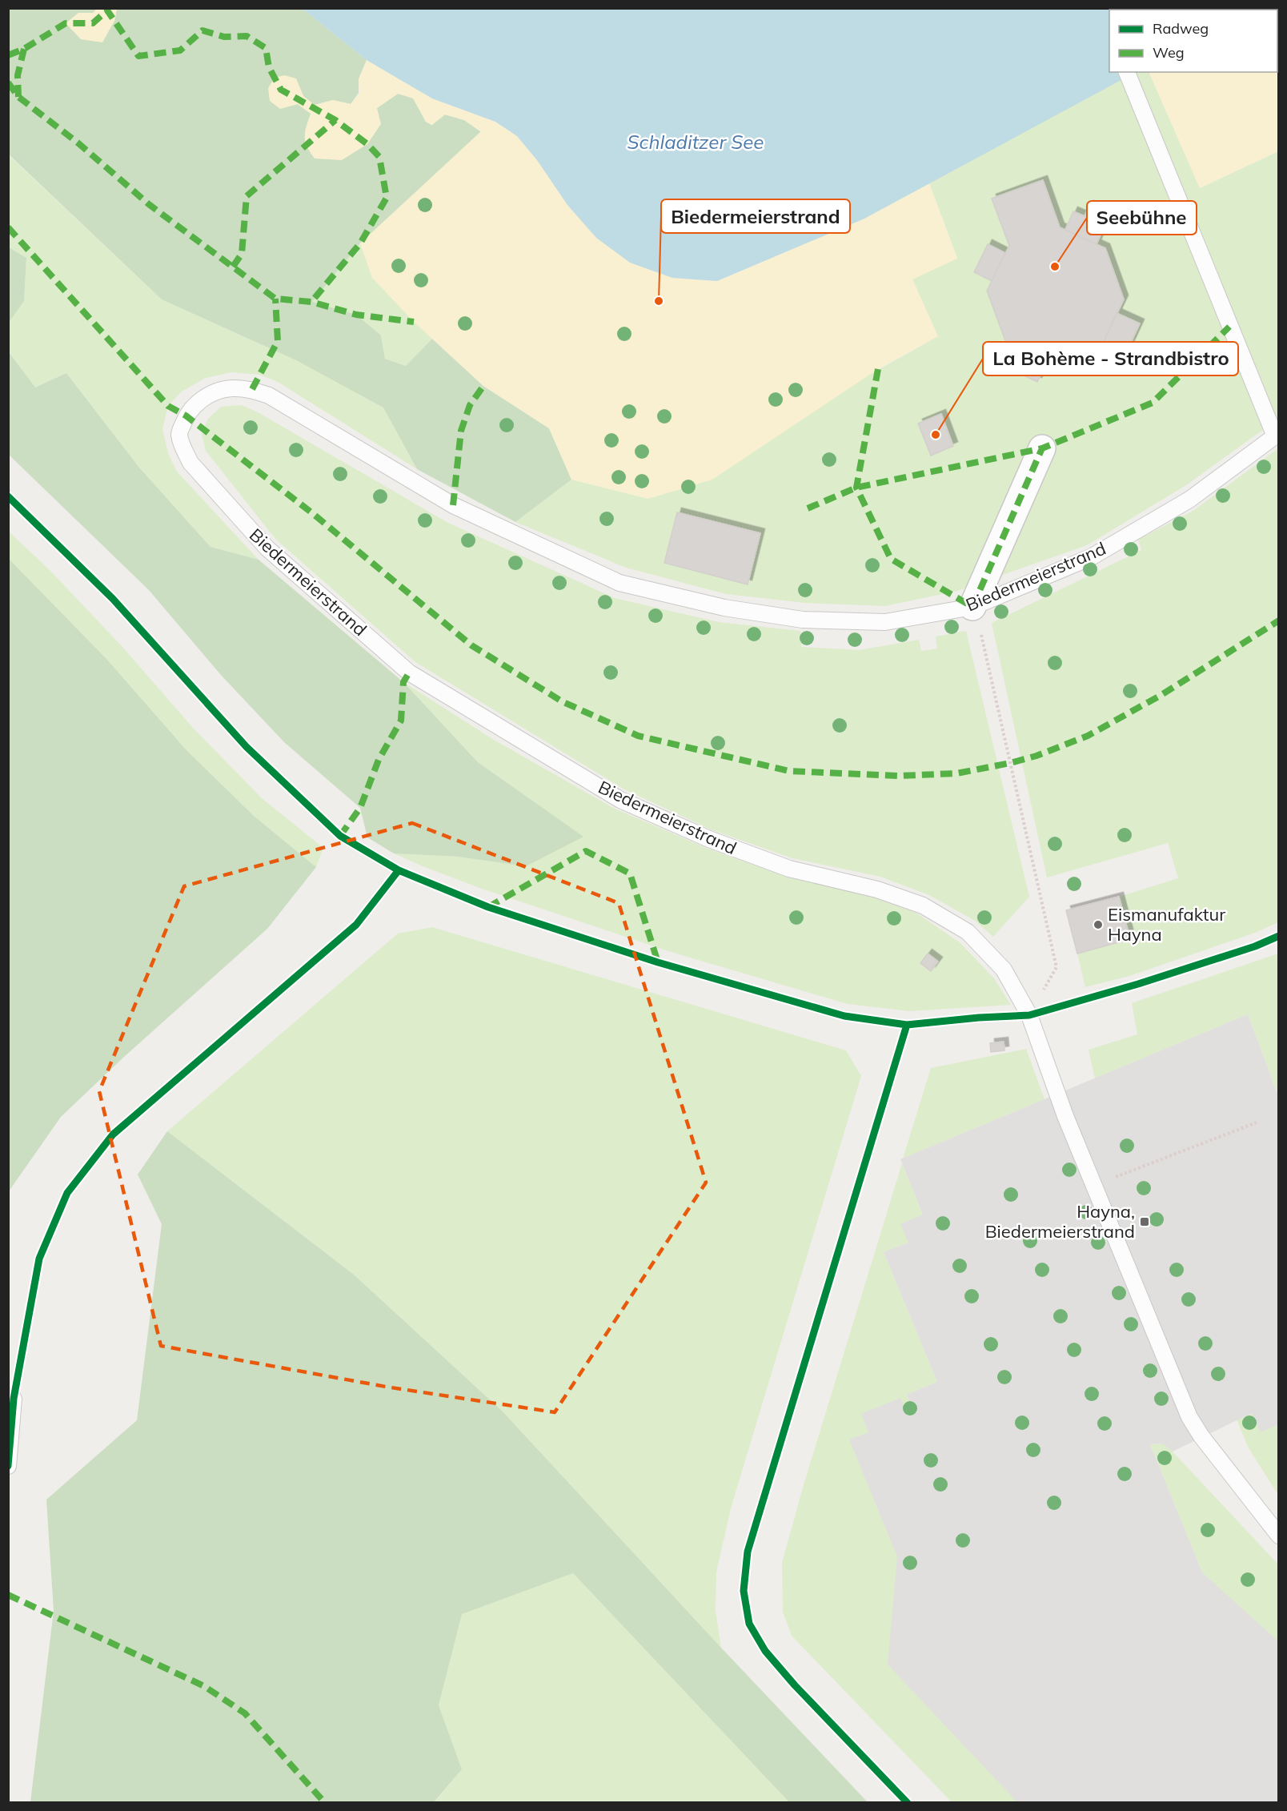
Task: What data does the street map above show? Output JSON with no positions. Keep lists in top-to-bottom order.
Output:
{
  "streets": {
    "lane": ["Biedermeierstrand"]
  },
  "water": ["Schladitzer See"],
  "places": {
    "other": [
      "Seebühne",
      "Biedermeierstrand",
      "La Bohème - Strandbistro",
      "Eismanufaktur Hayna"
    ],
    "transit": ["Hayna, Biedermeierstrand"]
  },
  "legend": ["Radweg", "Weg"]
}
